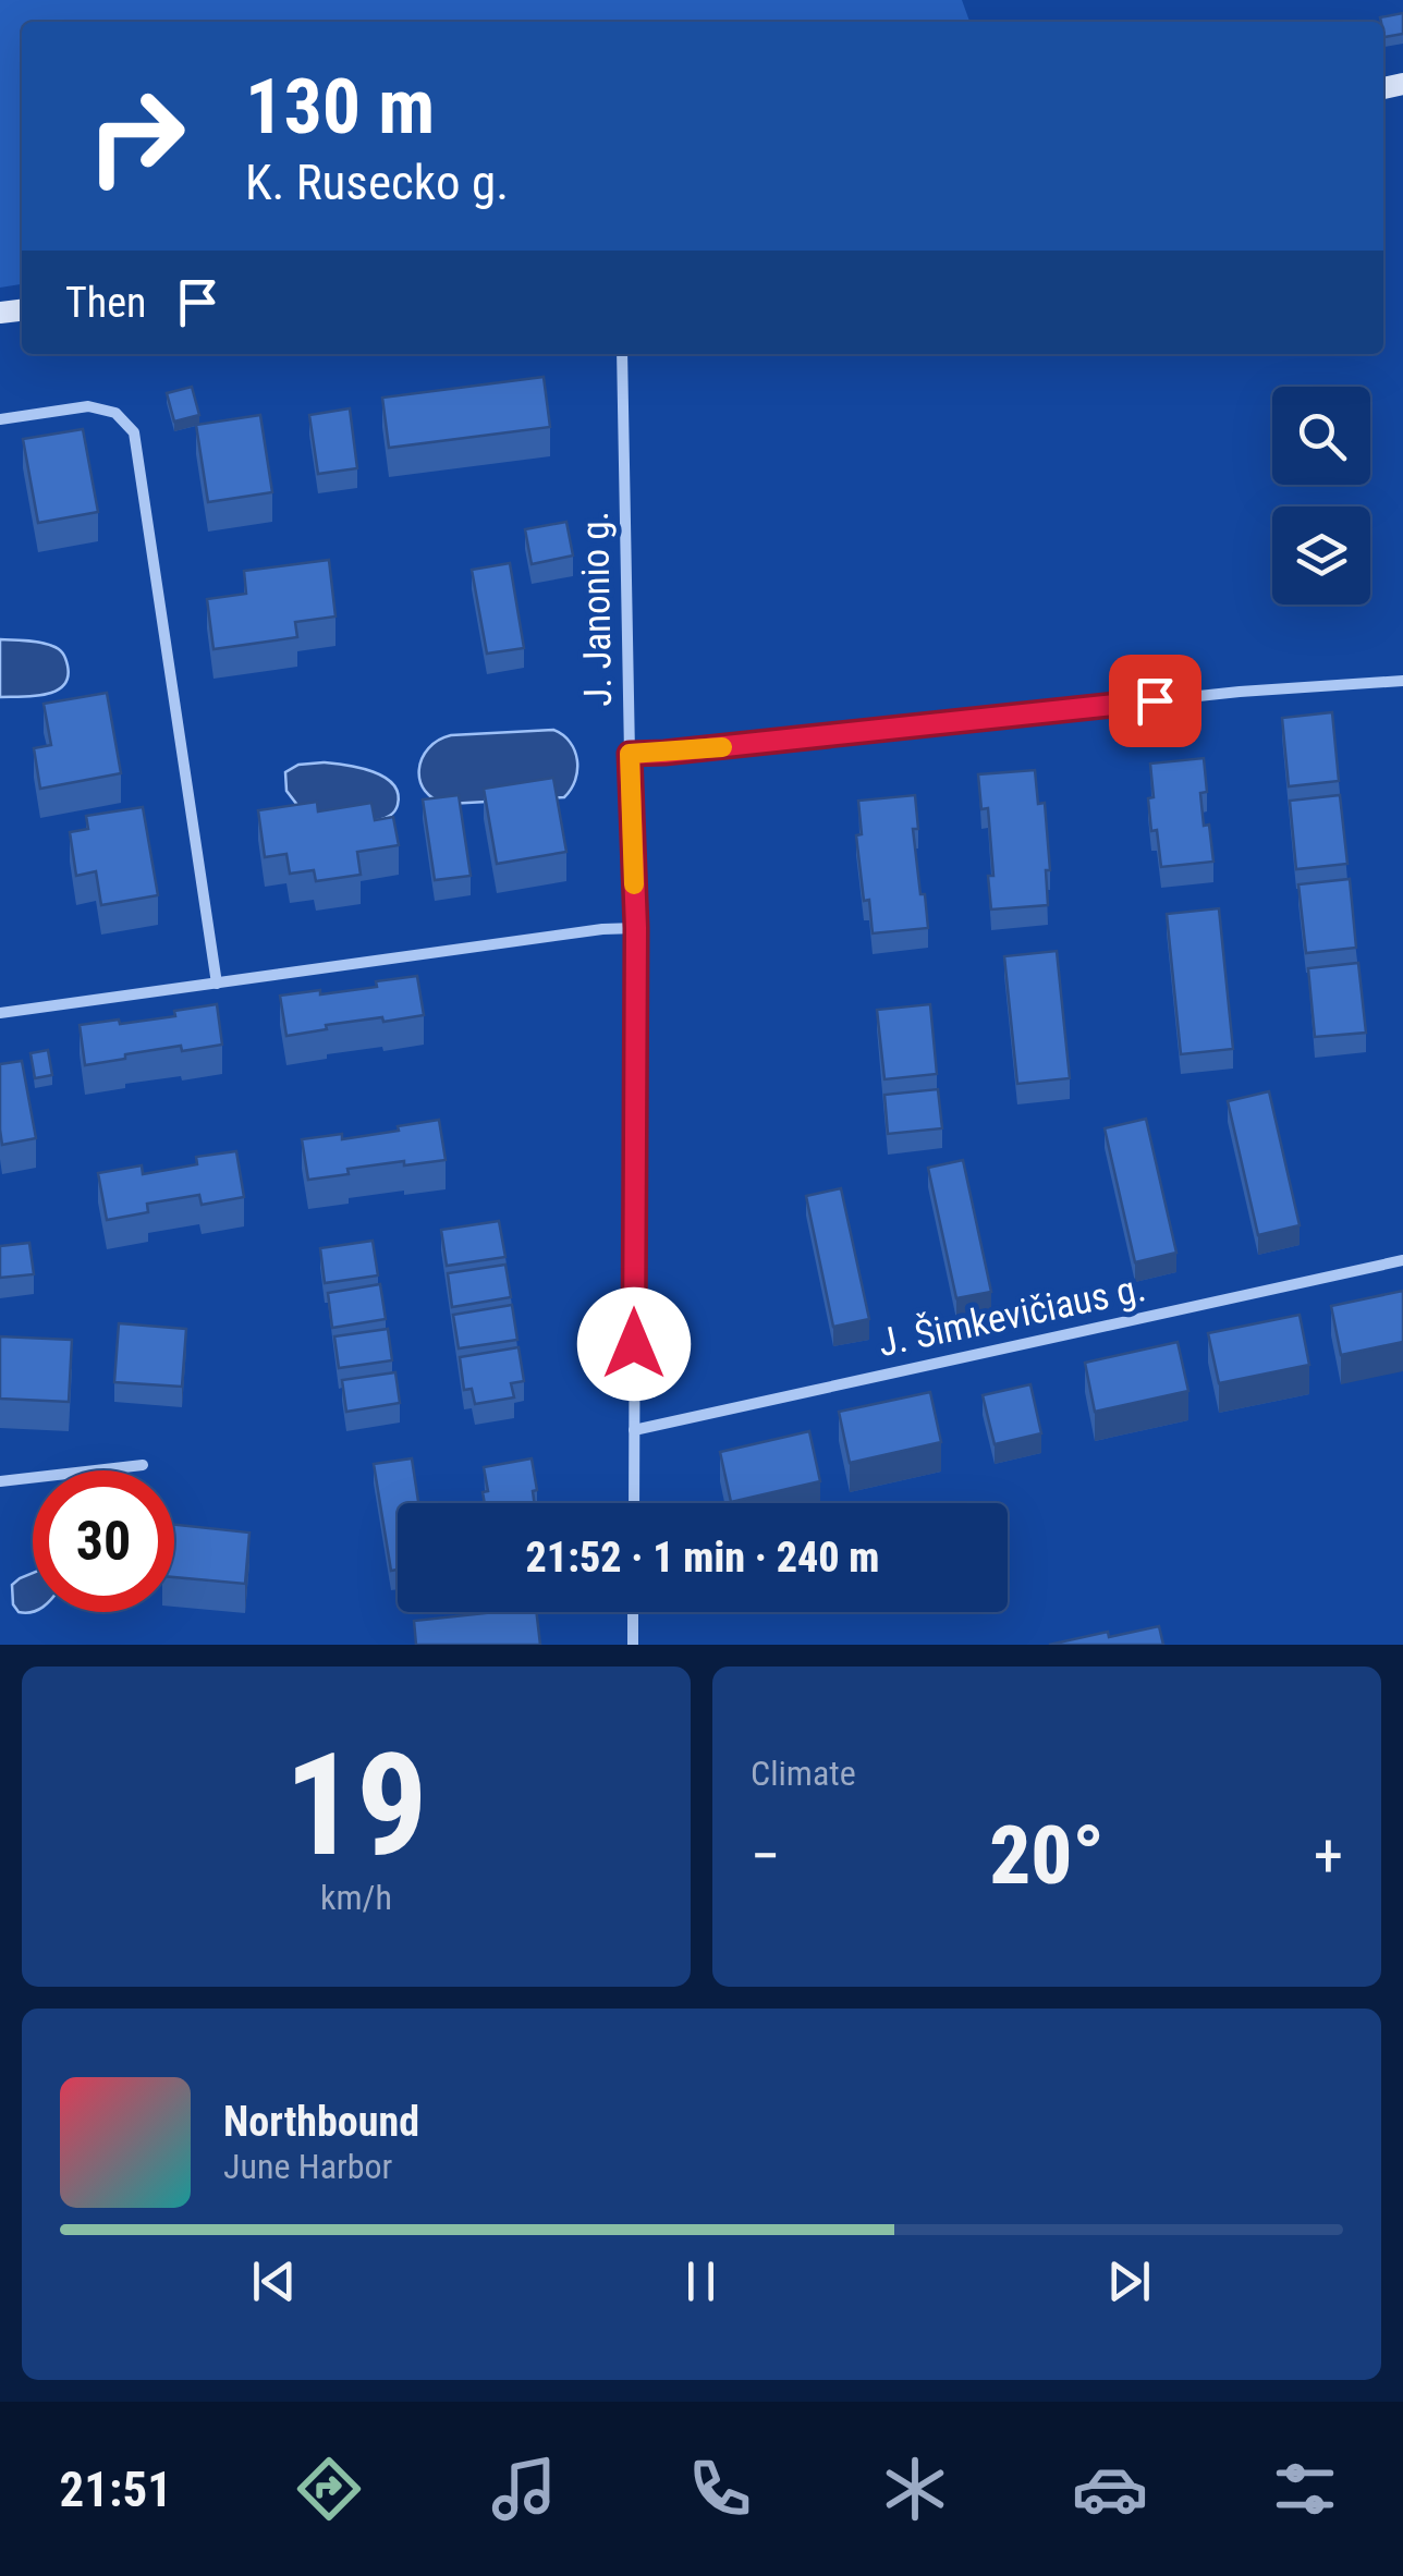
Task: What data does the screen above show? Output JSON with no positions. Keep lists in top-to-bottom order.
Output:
{
  "streets": {
    "street": ["J. Janonio g.", "J. Šimkevičiaus g."]
  },
  "crossings": [
    ["J. Janonio g.", "J. Šimkevičiaus g."]
  ],
  "page": {
    "turn": ["130 m", "K. Rusecko g."],
    "then": "Then",
    "limit": "30",
    "trip": "21:52 · 1 min · 240 m",
    "tile": [
      ["19", "km/h"],
      "Climate"
    ],
    "heat": ["−", "20°", "+"],
    "song": ["Northbound", "June Harbor"],
    "tabs": "21:51"
  }
}
